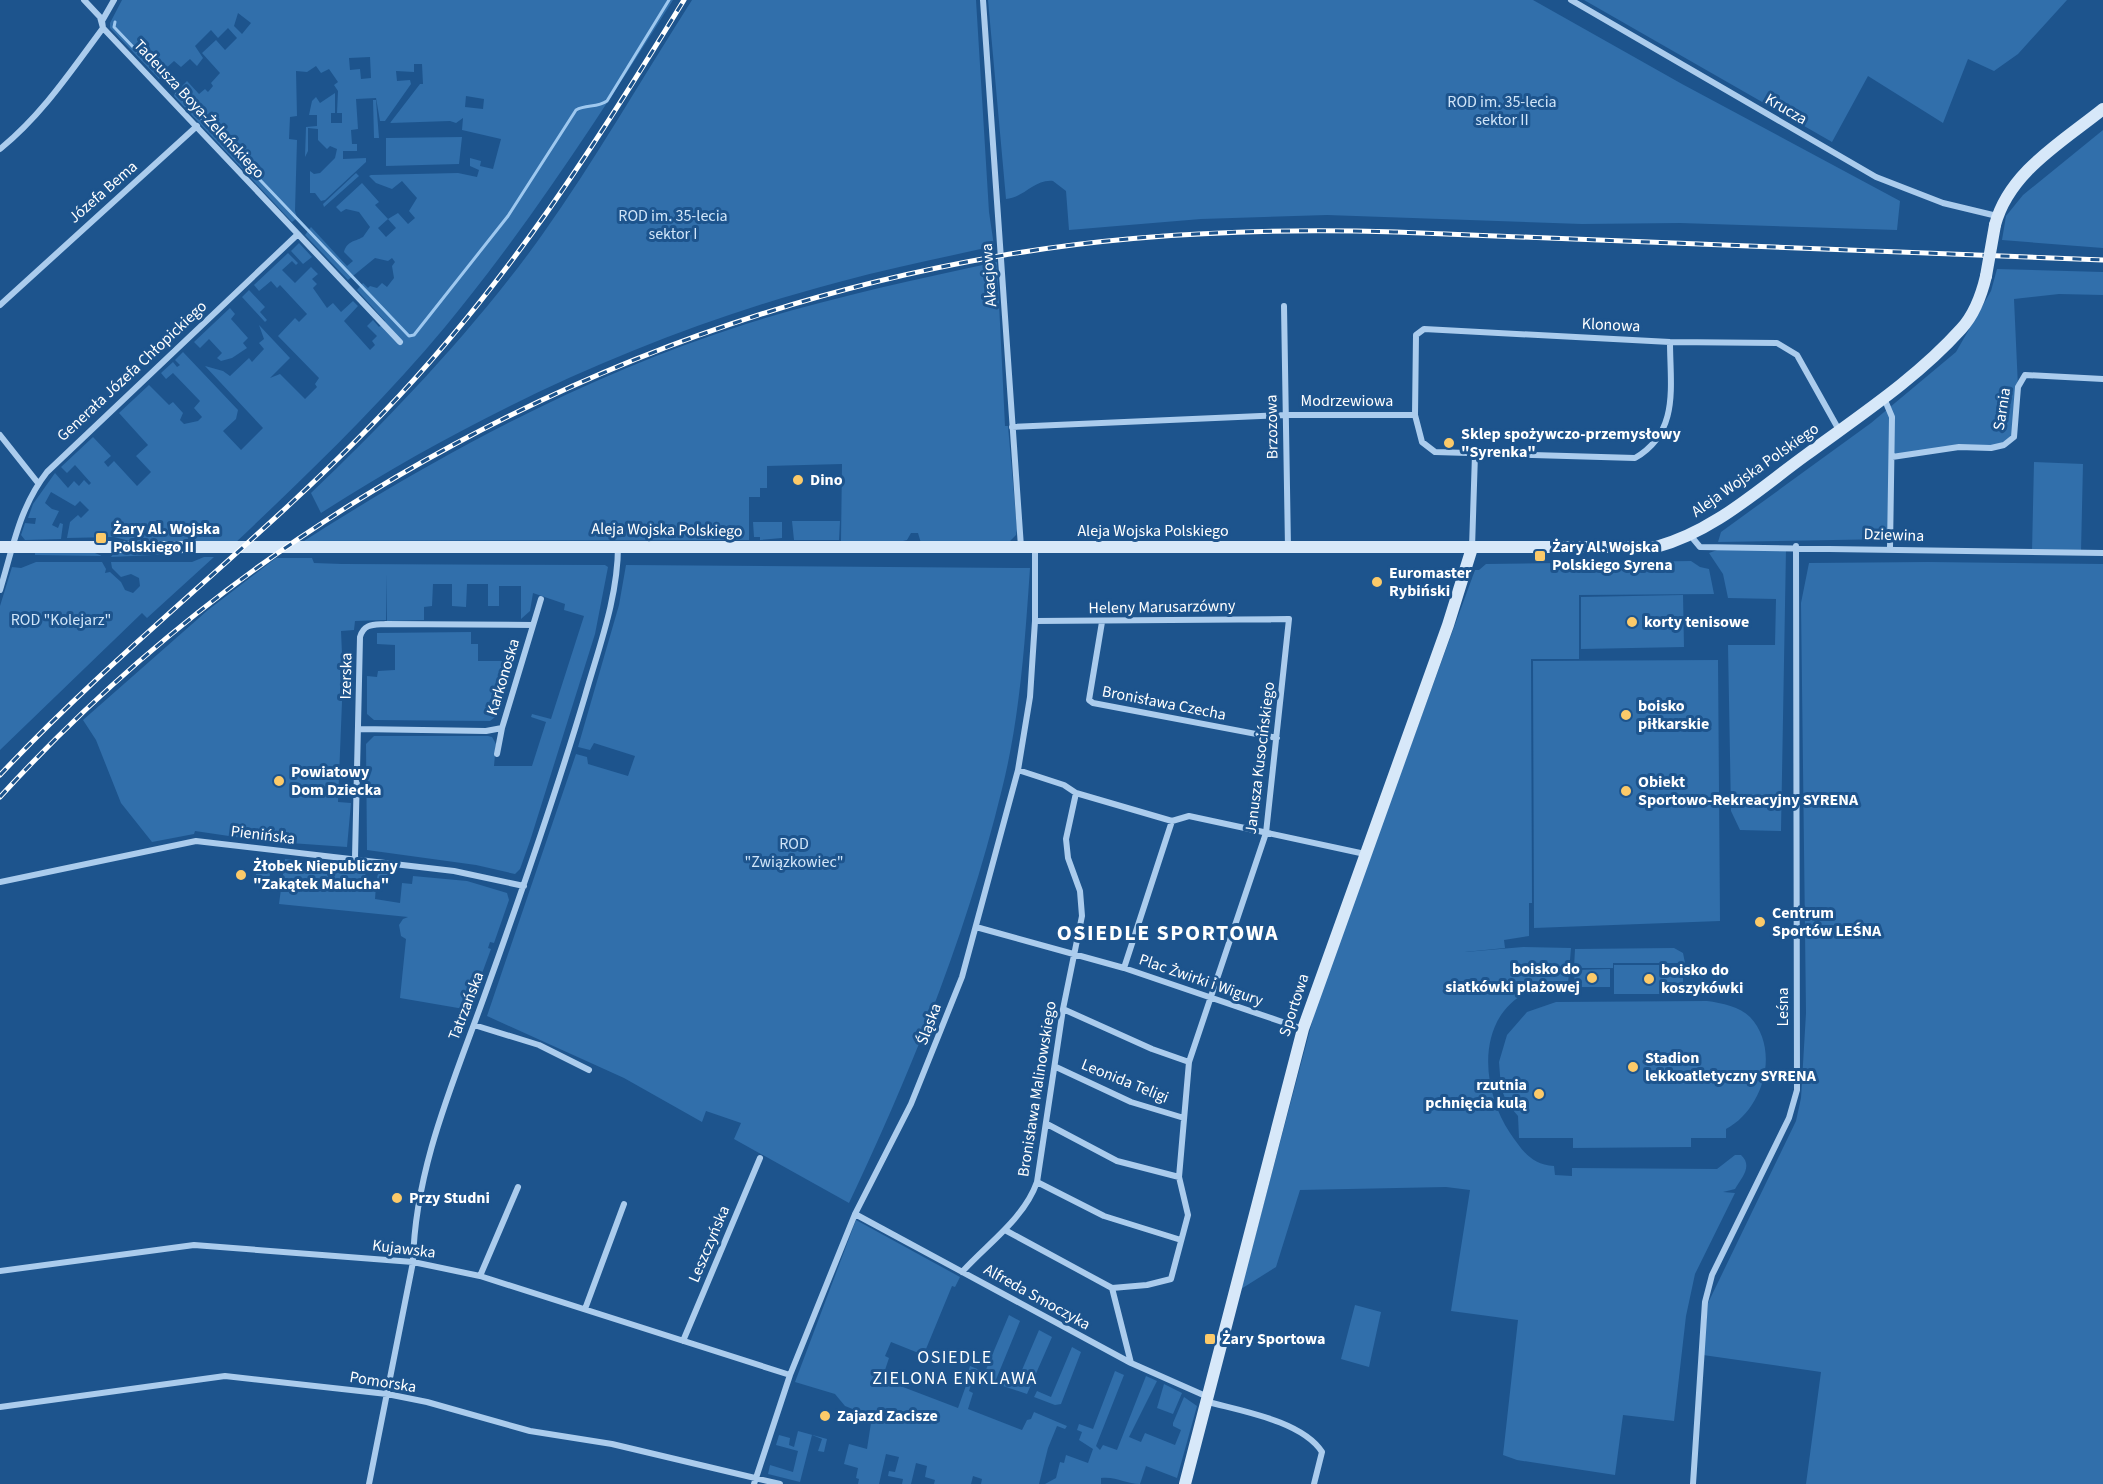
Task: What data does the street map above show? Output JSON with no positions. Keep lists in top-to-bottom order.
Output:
{
  "streets": {
    "street": [
      "Tadeusza Boya-Żeleńskiego",
      "Krucza",
      "Józefa Bema",
      "Akacjowa",
      "Klonowa",
      "Generała Józefa Chłopickiego",
      "Modrzewiowa",
      "Sarnia",
      "Brzozowa",
      "Aleja Wojska Polskiego",
      "Dziewina",
      "Heleny Marusarzówny",
      "Izerska",
      "Karkonoska",
      "Bronisława Czecha",
      "Janusza Kusocińskiego",
      "Pienińska",
      "Plac Żwirki i Wigury",
      "Sportowa",
      "Tatrzańska",
      "Leśna",
      "Śląska",
      "Leonida Teligi",
      "Bronisława Malinowskiego",
      "Leszczyńska",
      "Kujawska",
      "Alfreda Smoczyka",
      "Pomorska"
    ]
  },
  "crossings": [
    ["Tadeusza Boya-Żeleńskiego", "Józefa Bema"],
    ["Tadeusza Boya-Żeleńskiego", "Generała Józefa Chłopickiego"],
    ["Krucza", "Aleja Wojska Polskiego"],
    ["Akacjowa", "Modrzewiowa"],
    ["Akacjowa", "Aleja Wojska Polskiego"],
    ["Klonowa", "Modrzewiowa"],
    ["Klonowa", "Aleja Wojska Polskiego"],
    ["Generała Józefa Chłopickiego", "Aleja Wojska Polskiego"],
    ["Modrzewiowa", "Brzozowa"],
    ["Brzozowa", "Aleja Wojska Polskiego"],
    ["Aleja Wojska Polskiego", "Dziewina"],
    ["Aleja Wojska Polskiego", "Sportowa"],
    ["Aleja Wojska Polskiego", "Tatrzańska"],
    ["Aleja Wojska Polskiego", "Śląska"],
    ["Dziewina", "Leśna"],
    ["Heleny Marusarzówny", "Bronisława Czecha"],
    ["Heleny Marusarzówny", "Janusza Kusocińskiego"],
    ["Heleny Marusarzówny", "Śląska"],
    ["Izerska", "Karkonoska"],
    ["Izerska", "Pienińska"],
    ["Bronisława Czecha", "Janusza Kusocińskiego"],
    ["Janusza Kusocińskiego", "Plac Żwirki i Wigury"],
    ["Janusza Kusocińskiego", "Leonida Teligi"],
    ["Pienińska", "Tatrzańska"],
    ["Plac Żwirki i Wigury", "Sportowa"],
    ["Plac Żwirki i Wigury", "Śląska"],
    ["Plac Żwirki i Wigury", "Bronisława Malinowskiego"],
    ["Sportowa", "Alfreda Smoczyka"],
    ["Tatrzańska", "Kujawska"],
    ["Tatrzańska", "Pomorska"],
    ["Śląska", "Kujawska"],
    ["Śląska", "Alfreda Smoczyka"],
    ["Śląska", "Pomorska"],
    ["Leonida Teligi", "Bronisława Malinowskiego"],
    ["Bronisława Malinowskiego", "Alfreda Smoczyka"],
    ["Leszczyńska", "Kujawska"]
  ],
  "districts": ["OSIEDLE SPORTOWA", "OSIEDLE ZIELONA ENKLAWA"],
  "parks": [
    "ROD im. 35-lecia sektor II",
    "ROD im. 35-lecia sektor I",
    "ROD \"Kolejarz\"",
    "ROD \"Związkowiec\""
  ],
  "places": {
    "other": [
      "Sklep spożywczo-przemysłowy \"Syrenka\"",
      "Dino",
      "Euromaster Rybiński",
      "korty tenisowe",
      "boisko piłkarskie",
      "Powiatowy Dom Dziecka",
      "Obiekt Sportowo-Rekreacyjny SYRENA",
      "Żłobek Niepubliczny \"Zakątek Malucha\"",
      "Centrum Sportów LEŚNA",
      "boisko do siatkówki plażowej",
      "boisko do koszykówki",
      "Stadion lekkoatletyczny SYRENA",
      "rzutnia pchnięcia kulą",
      "Przy Studni",
      "Zajazd Zacisze"
    ],
    "transit": ["Żary Al. Wojska Polskiego II", "Żary Al. Wojska Polskiego Syrena", "Żary Sportowa"]
  }
}
